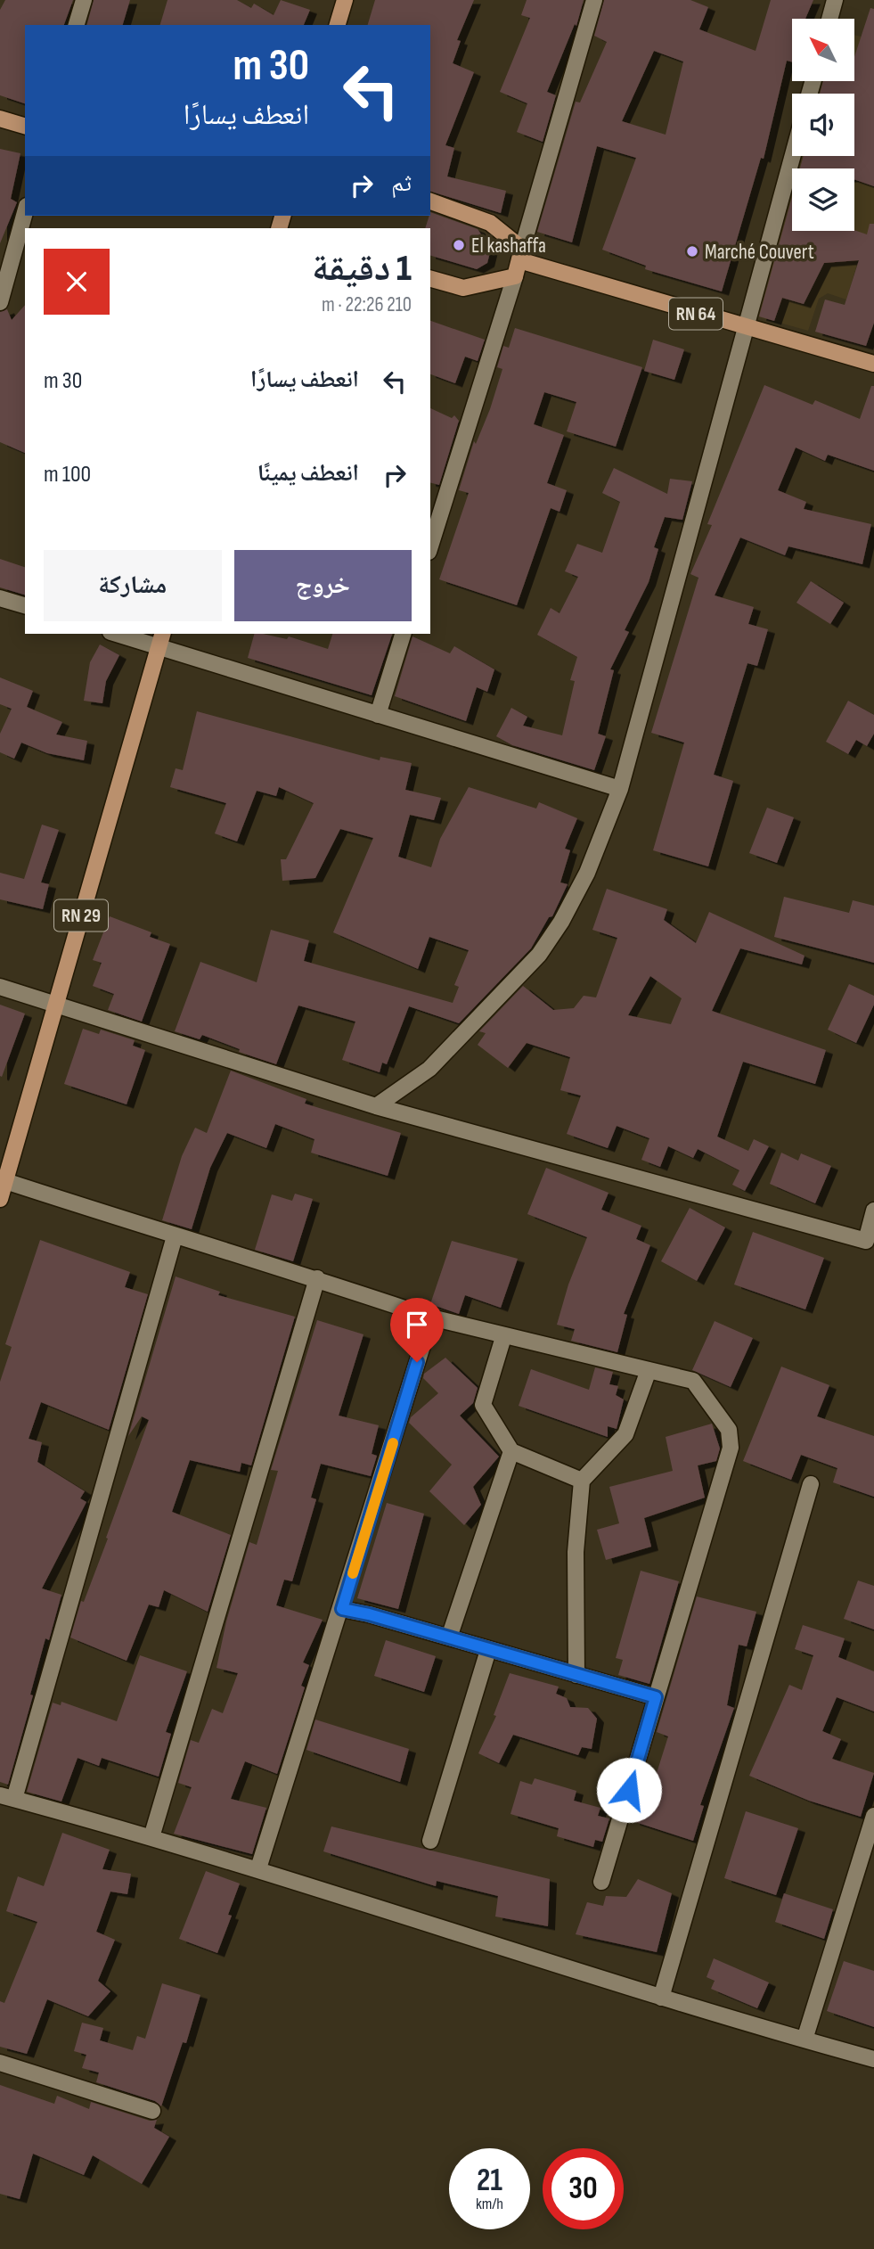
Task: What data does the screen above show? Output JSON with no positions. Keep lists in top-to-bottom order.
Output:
{
  "streets": {
    "main road": ["RN 64", "RN 29"]
  },
  "places": ["El kashaffa", "Marché Couvert"],
  "north": "top left",
  "page": {
    "turn": ["30 m", "انعطف يسارًا"],
    "then": "ثم",
    "heading": ["1 دقيقة", "210 m · 22:26"],
    "list": [
      {
        "name": "انعطف يسارًا",
        "value": "30 m"
      },
      {
        "name": "انعطف يمينًا",
        "value": "100 m"
      }
    ],
    "buttons": ["خروج", "مشاركة"],
    "speed": "21 km/h",
    "limit": "30"
  }
}
